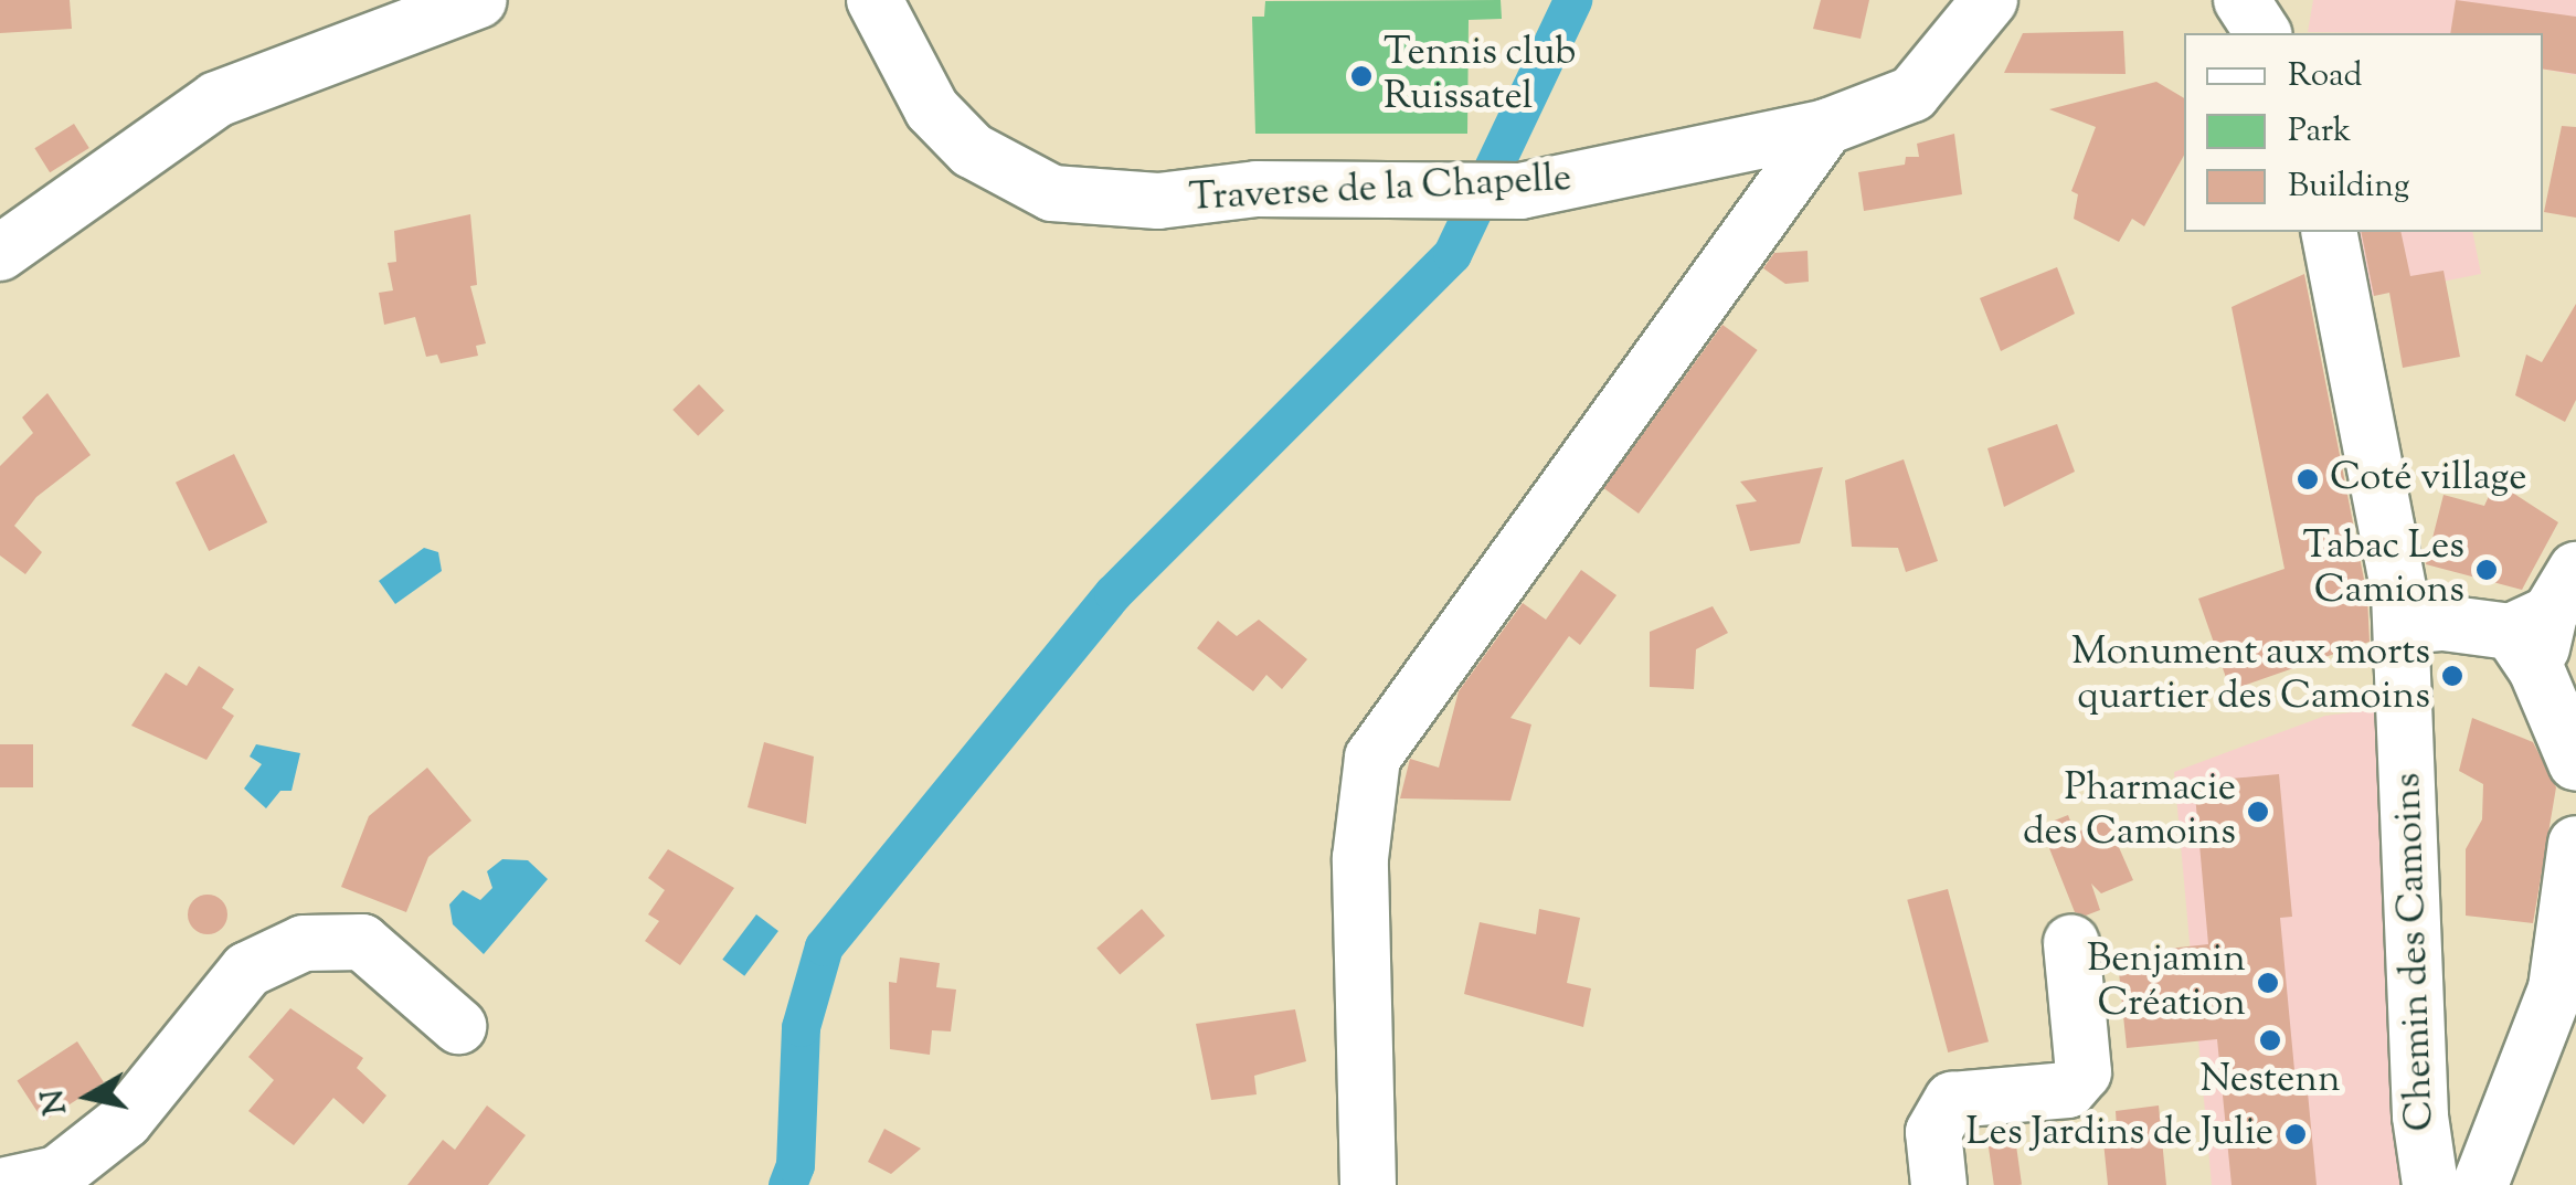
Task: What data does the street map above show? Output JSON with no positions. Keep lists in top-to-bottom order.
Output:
{
  "streets": {
    "street": ["Traverse de la Chapelle", "Chemin des Camoins"]
  },
  "places": [
    "Tennis club Ruissatel",
    "Coté village",
    "Tabac Les Camions",
    "Monument aux morts quartier des Camoins",
    "Pharmacie des Camoins",
    "Benjamin Création",
    "Nestenn",
    "Les Jardins de Julie"
  ],
  "legend": ["Road", "Park", "Building"],
  "north": "left"
}
